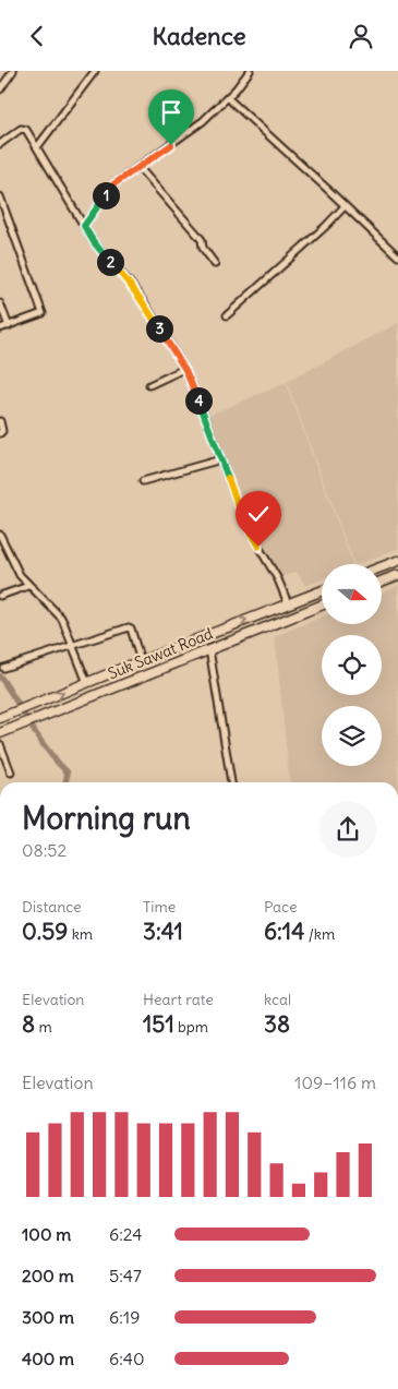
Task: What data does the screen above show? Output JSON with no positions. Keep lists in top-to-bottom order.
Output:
{
  "streets": {
    "main road": ["Suk Sawat Road"]
  },
  "north": "right",
  "page": {
    "header": "Kadence",
    "pins": [
      "1",
      "2",
      "3",
      "4"
    ],
    "heading": ["Morning run", "08:52"],
    "stats": [
      ["Distance", "0.59 km"],
      ["Time", "3:41"],
      ["Pace", "6:14 /km"],
      ["Elevation", "8 m"],
      ["Heart rate", "151 bpm"],
      ["kcal", "38"]
    ],
    "chart": ["Elevation", "109–116 m"],
    "list": [
      {
        "name": "100 m",
        "note": "6:24"
      },
      {
        "name": "200 m",
        "note": "5:47"
      },
      {
        "name": "300 m",
        "note": "6:19"
      },
      {
        "name": "400 m",
        "note": "6:40"
      }
    ]
  }
}
